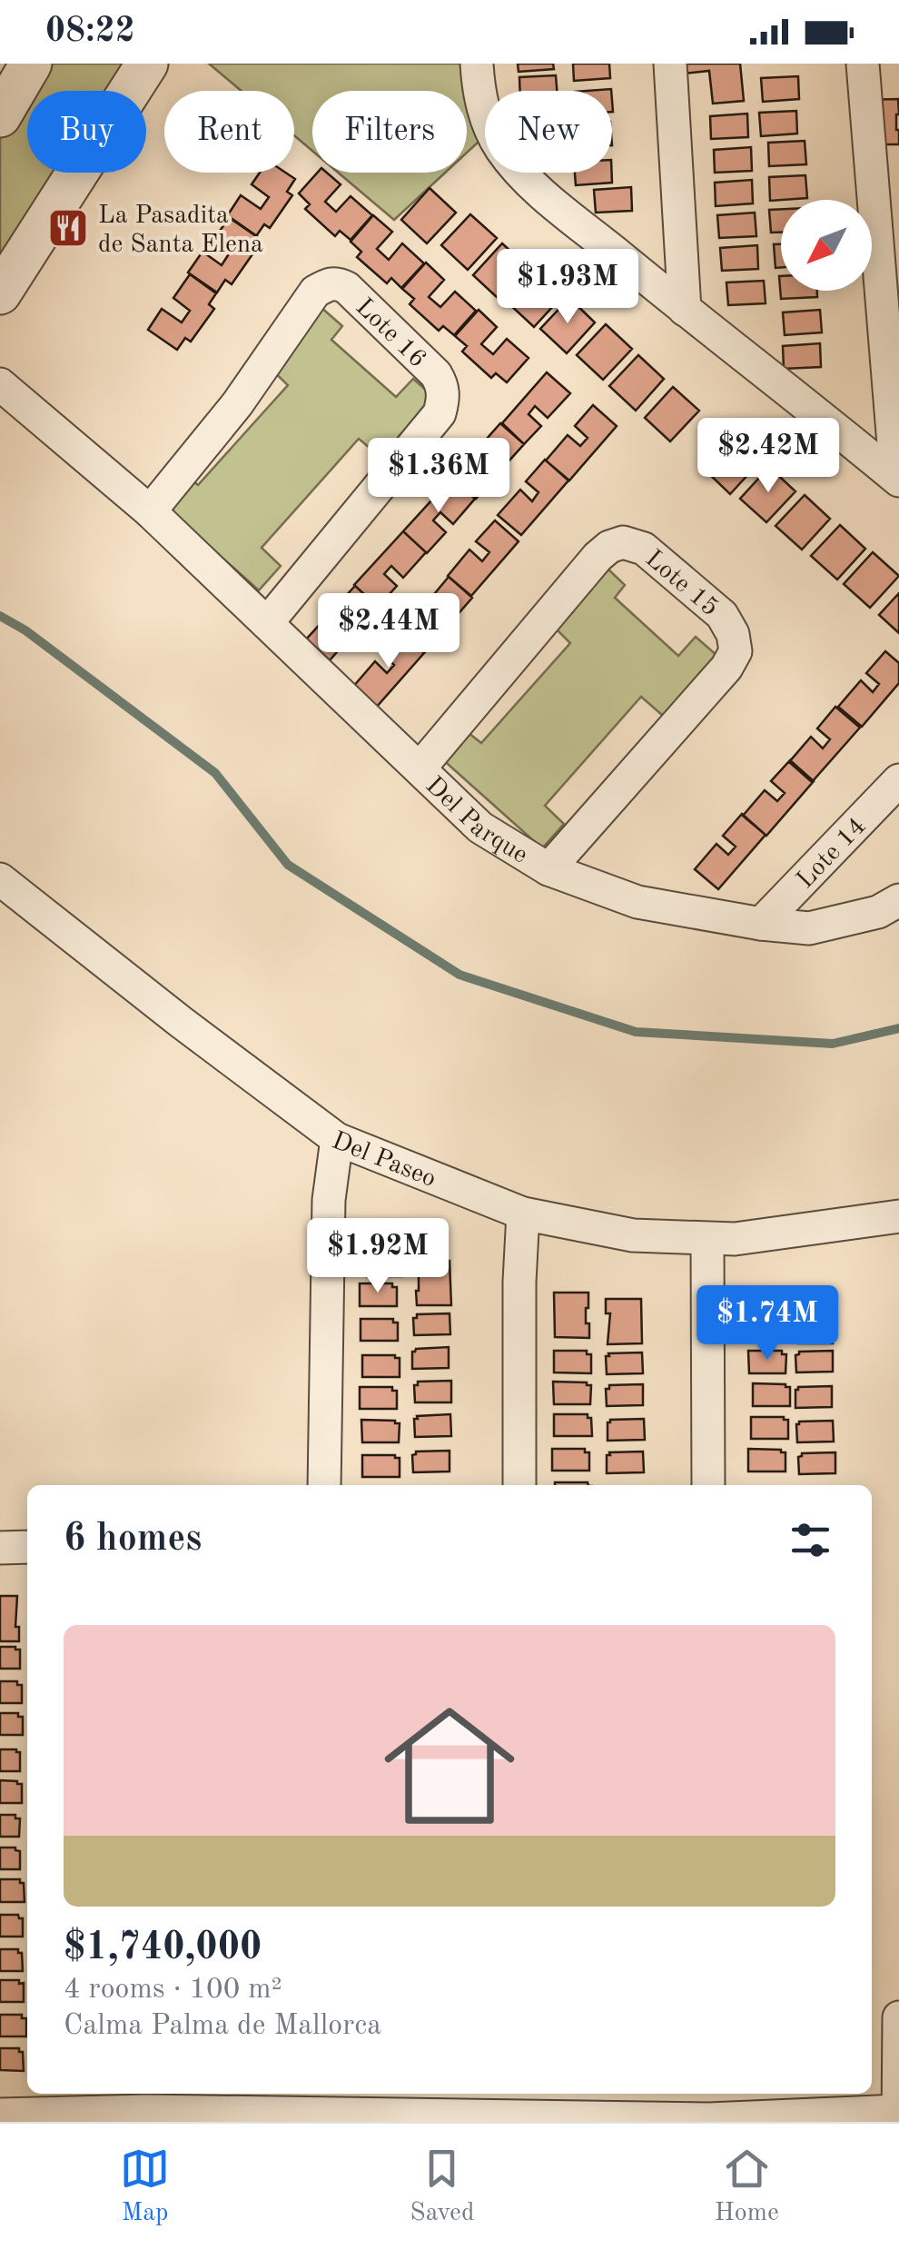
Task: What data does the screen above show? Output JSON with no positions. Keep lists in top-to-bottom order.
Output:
{
  "streets": {
    "street": [
      "Lote 16",
      "Lote 15",
      "Del Parque",
      "Lote 14",
      "Del Paseo"
    ]
  },
  "crossings": [
    ["Lote 16", "Del Parque"],
    ["Lote 15", "Del Parque"],
    ["Del Parque", "Lote 14"]
  ],
  "places": {
    "restaurant": ["La Pasadita de Santa Elena"]
  },
  "north": "bottom left",
  "page": {
    "status": "08:22",
    "chip": [
      "Buy",
      "Rent",
      "Filters",
      "New"
    ],
    "price": [
      "$1.93M",
      "$2.42M",
      "$1.36M",
      "$2.44M",
      "$1.92M",
      "$1.74M"
    ],
    "heading": "6 homes",
    "list": [
      {
        "name": "$1,740,000",
        "note": "4 rooms · 100 m² · Calma Palma de Mallorca"
      }
    ],
    "tabs": ["Map", "Saved", "Home"]
  }
}
